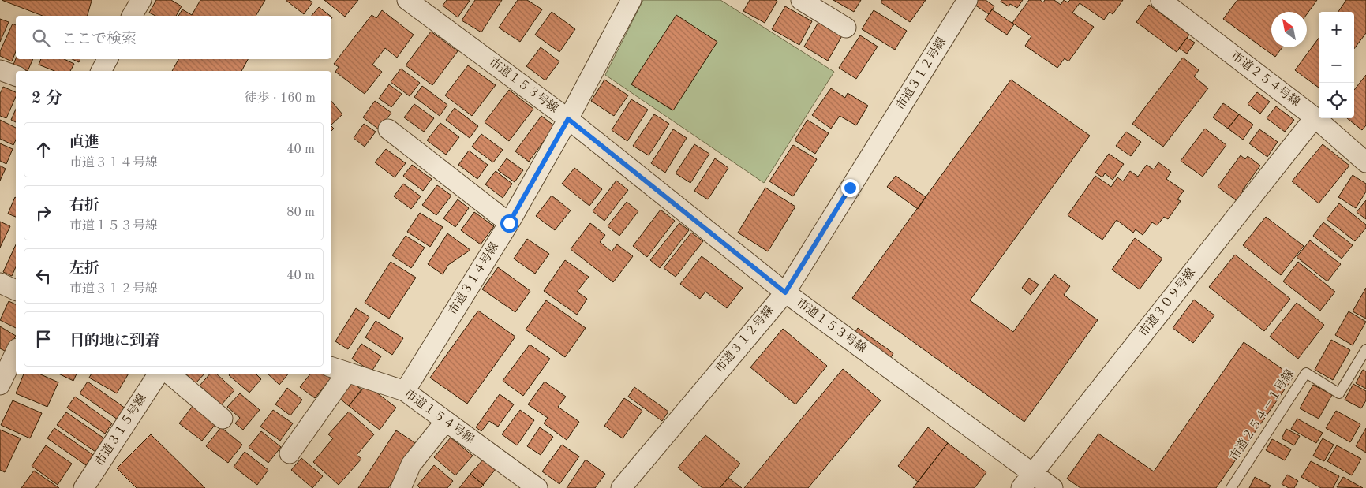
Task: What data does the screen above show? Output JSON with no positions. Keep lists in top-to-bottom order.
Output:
{
  "streets": {
    "street": [
      "市道３１２号線",
      "市道２５４号線",
      "市道１５３号線",
      "市道３１４号線",
      "市道３０９号線",
      "市道１５４号線",
      "市道３１５号線"
    ],
    "lane": ["市道２５４－１号線"]
  },
  "crossings": [
    ["市道３１２号線", "市道１５３号線"],
    ["市道２５４号線", "市道３０９号線"],
    ["市道１５３号線", "市道３１４号線"],
    ["市道１５３号線", "市道３０９号線"],
    ["市道３１４号線", "市道１５４号線"]
  ],
  "north": "top left",
  "page": {
    "map_buttons": ["+", "−"],
    "search": "ここで検索",
    "heading": ["2 分", "徒歩 · 160 m"],
    "list": [
      ["直進", "市道３１４号線", "40 m"],
      ["右折", "市道１５３号線", "80 m"],
      ["左折", "市道３１２号線", "40 m"],
      "目的地に到着"
    ]
  }
}
